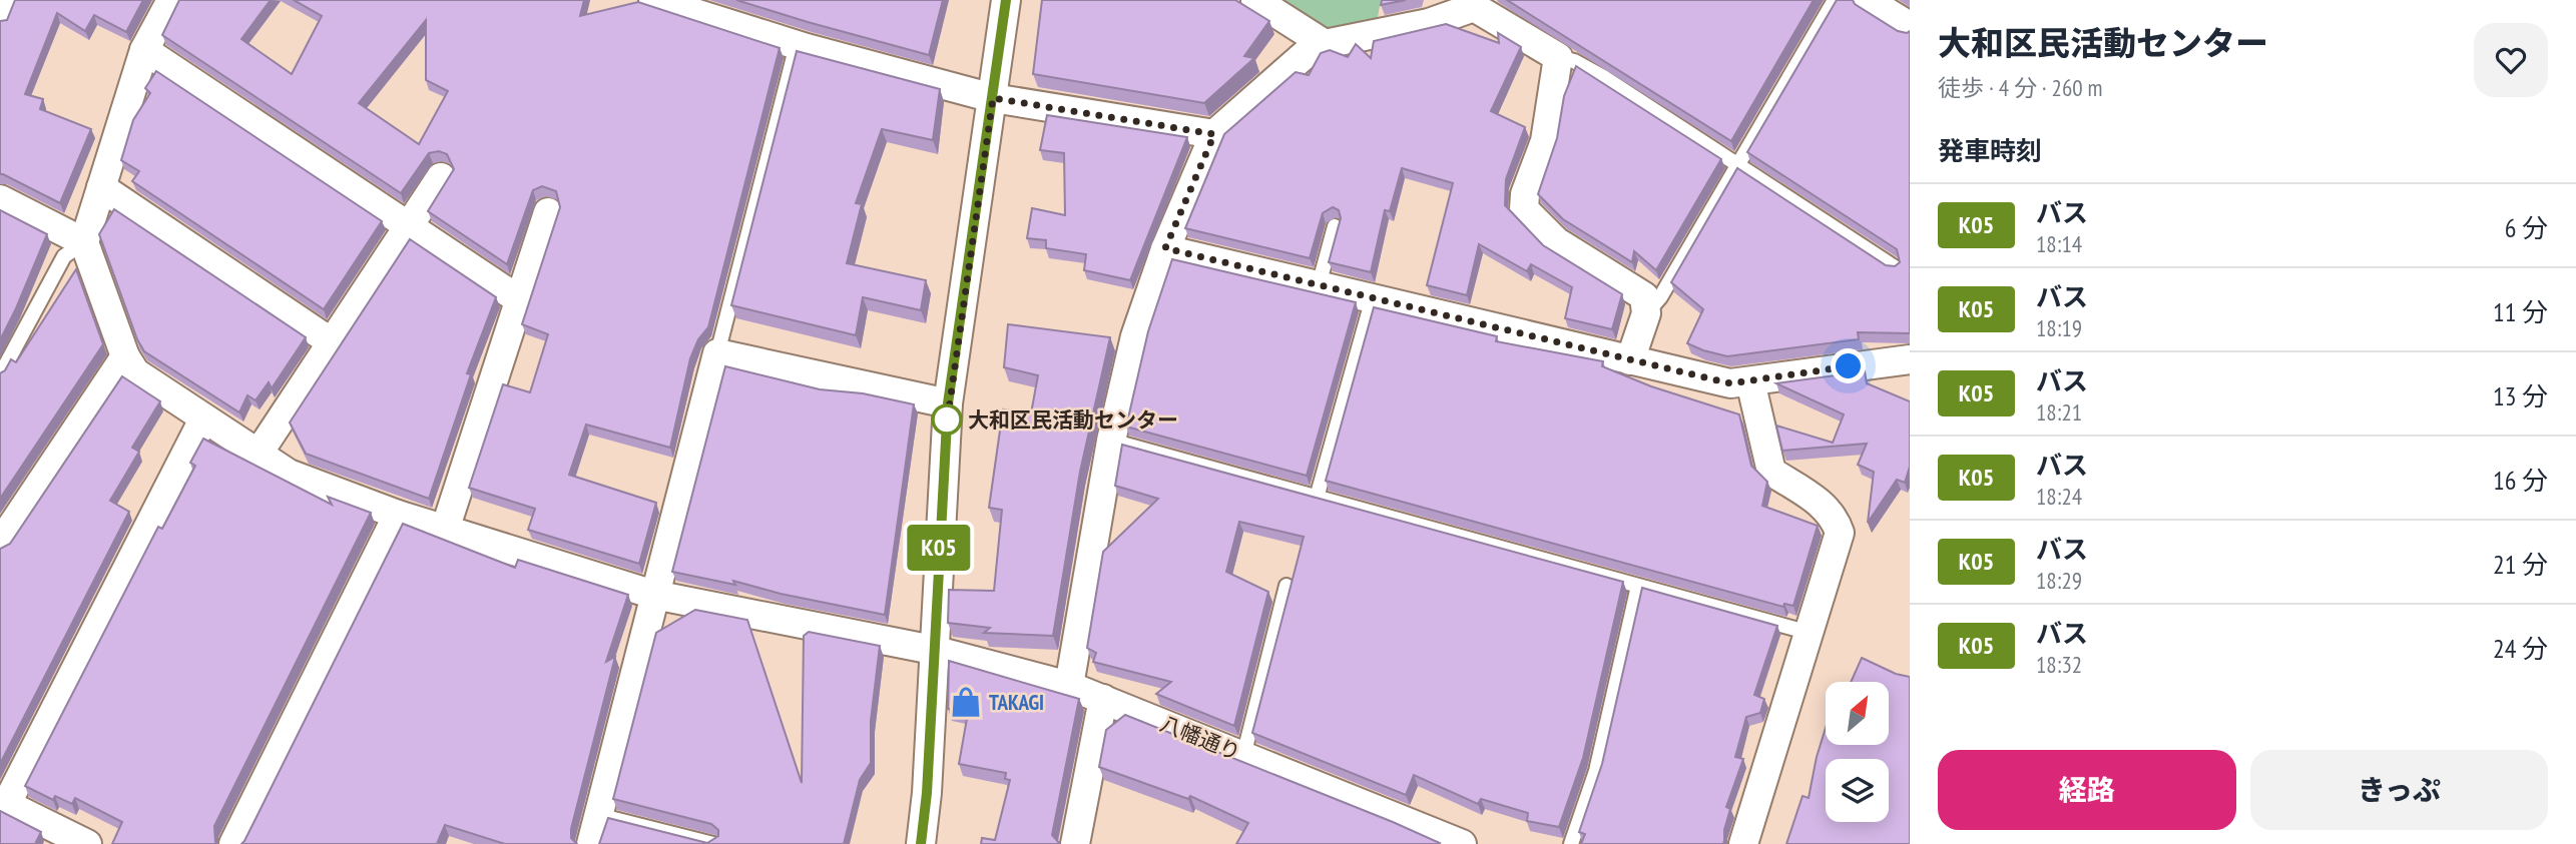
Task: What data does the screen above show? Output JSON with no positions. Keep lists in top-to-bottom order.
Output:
{
  "streets": {
    "street": ["八幡通り"]
  },
  "places": {
    "other": ["大和区民活動センター"],
    "shop": ["TAKAGI"]
  },
  "lines": ["bus line K05"],
  "north": "top right",
  "page": {
    "on_map": "K05",
    "heading": [
      ["大和区民活動センター", "徒歩 · 4 分 · 260 m"],
      "発車時刻"
    ],
    "list": [
      {
        "mark": "K05",
        "name": "バス",
        "note": "18:14",
        "value": "6 分"
      },
      {
        "mark": "K05",
        "name": "バス",
        "note": "18:19",
        "value": "11 分"
      },
      {
        "mark": "K05",
        "name": "バス",
        "note": "18:21",
        "value": "13 分"
      },
      {
        "mark": "K05",
        "name": "バス",
        "note": "18:24",
        "value": "16 分"
      },
      {
        "mark": "K05",
        "name": "バス",
        "note": "18:29",
        "value": "21 分"
      },
      {
        "mark": "K05",
        "name": "バス",
        "note": "18:32",
        "value": "24 分"
      }
    ],
    "buttons": ["経路", "きっぷ"]
  }
}
